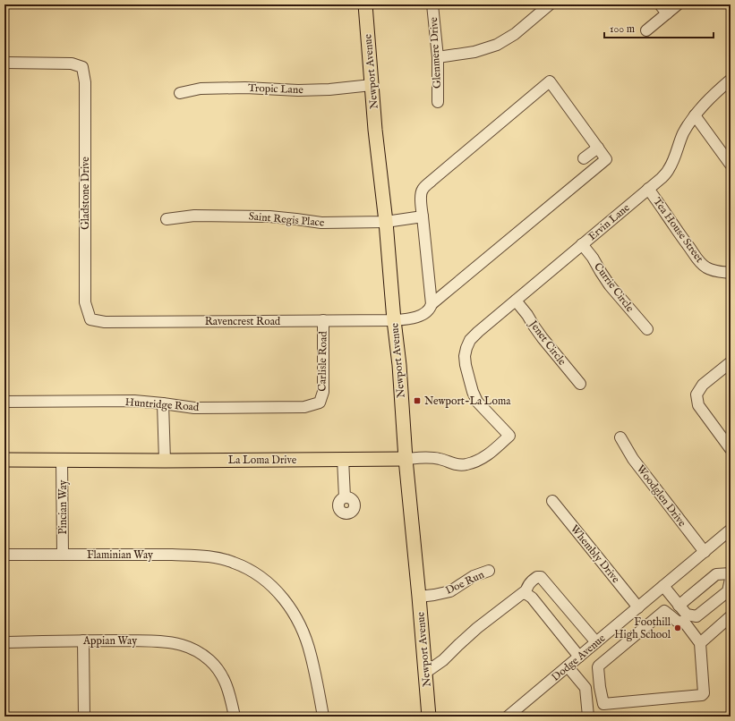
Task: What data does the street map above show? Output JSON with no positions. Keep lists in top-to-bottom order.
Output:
{
  "streets": {
    "main road": ["Newport Avenue", "La Loma Drive"],
    "street": [
      "Glenmere Drive",
      "Tropic Lane",
      "Gladstone Drive",
      "Saint Regis Place",
      "Ervin Lane",
      "Tea House Street",
      "Currie Circle",
      "Ravencrest Road",
      "Jenet Circle",
      "Carlisle Road",
      "Huntridge Road",
      "Woodglen Drive",
      "Pincian Way",
      "Whembly Drive",
      "Flaminian Way",
      "Doe Run",
      "Appian Way",
      "Dodge Avenue"
    ]
  },
  "crossings": [
    ["Newport Avenue", "Tropic Lane"],
    ["Newport Avenue", "Saint Regis Place"],
    ["Newport Avenue", "Ravencrest Road"],
    ["Newport Avenue", "La Loma Drive"],
    ["Newport Avenue", "Doe Run"],
    ["Gladstone Drive", "Ravencrest Road"],
    ["Ervin Lane", "Tea House Street"],
    ["Ervin Lane", "Currie Circle"],
    ["Ervin Lane", "Jenet Circle"],
    ["Ervin Lane", "La Loma Drive"],
    ["Ravencrest Road", "Carlisle Road"],
    ["Carlisle Road", "Huntridge Road"],
    ["La Loma Drive", "Pincian Way"],
    ["Woodglen Drive", "Dodge Avenue"],
    ["Pincian Way", "Flaminian Way"],
    ["Whembly Drive", "Dodge Avenue"]
  ],
  "places": {
    "transit": ["Newport-La Loma"],
    "other": ["Foothill High School"]
  },
  "scale_bar": "100 m"
}
